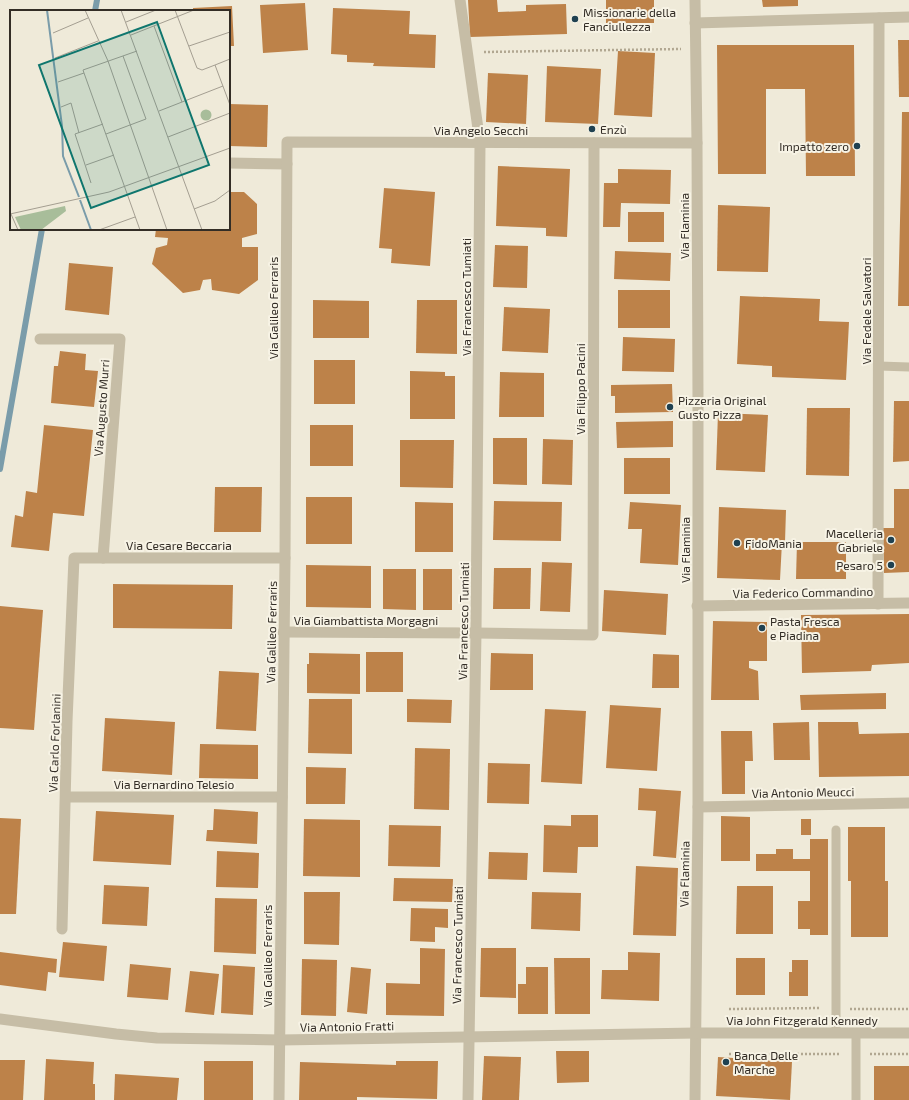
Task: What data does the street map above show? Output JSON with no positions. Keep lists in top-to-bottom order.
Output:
{
  "streets": {
    "street": [
      "Via Angelo Secchi",
      "Via Flaminia",
      "Via Francesco Tumiati",
      "Via Galileo Ferraris",
      "Via Fedele Salvatori",
      "Via Filippo Pacini",
      "Via Augusto Murri",
      "Via Cesare Beccaria",
      "Via Federico Commandino",
      "Via Giambattista Morgagni",
      "Via Carlo Forlanini",
      "Via Bernardino Telesio",
      "Via Antonio Meucci",
      "Via John Fitzgerald Kennedy",
      "Via Antonio Fratti"
    ]
  },
  "crossings": [
    ["Via Angelo Secchi", "Via Flaminia"],
    ["Via Angelo Secchi", "Via Francesco Tumiati"],
    ["Via Angelo Secchi", "Via Galileo Ferraris"],
    ["Via Angelo Secchi", "Via Filippo Pacini"],
    ["Via Flaminia", "Via Federico Commandino"],
    ["Via Flaminia", "Via Antonio Meucci"],
    ["Via Flaminia", "Via John Fitzgerald Kennedy"],
    ["Via Flaminia", "Via Antonio Fratti"],
    ["Via Francesco Tumiati", "Via Giambattista Morgagni"],
    ["Via Francesco Tumiati", "Via Antonio Fratti"],
    ["Via Galileo Ferraris", "Via Cesare Beccaria"],
    ["Via Galileo Ferraris", "Via Giambattista Morgagni"],
    ["Via Galileo Ferraris", "Via Bernardino Telesio"],
    ["Via Galileo Ferraris", "Via Antonio Fratti"],
    ["Via Fedele Salvatori", "Via Federico Commandino"],
    ["Via Filippo Pacini", "Via Giambattista Morgagni"],
    ["Via Augusto Murri", "Via Cesare Beccaria"],
    ["Via Cesare Beccaria", "Via Carlo Forlanini"],
    ["Via Carlo Forlanini", "Via Bernardino Telesio"],
    ["Via John Fitzgerald Kennedy", "Via Antonio Fratti"]
  ],
  "places": [
    "Missionarie della Fanciullezza",
    "Enzù",
    "Impatto zero",
    "Pizzeria Original Gusto Pizza",
    "Macelleria Gabriele",
    "FidoMania",
    "Pesaro 5",
    "Pasta Fresca e Piadina",
    "Banca Delle Marche"
  ]
}
